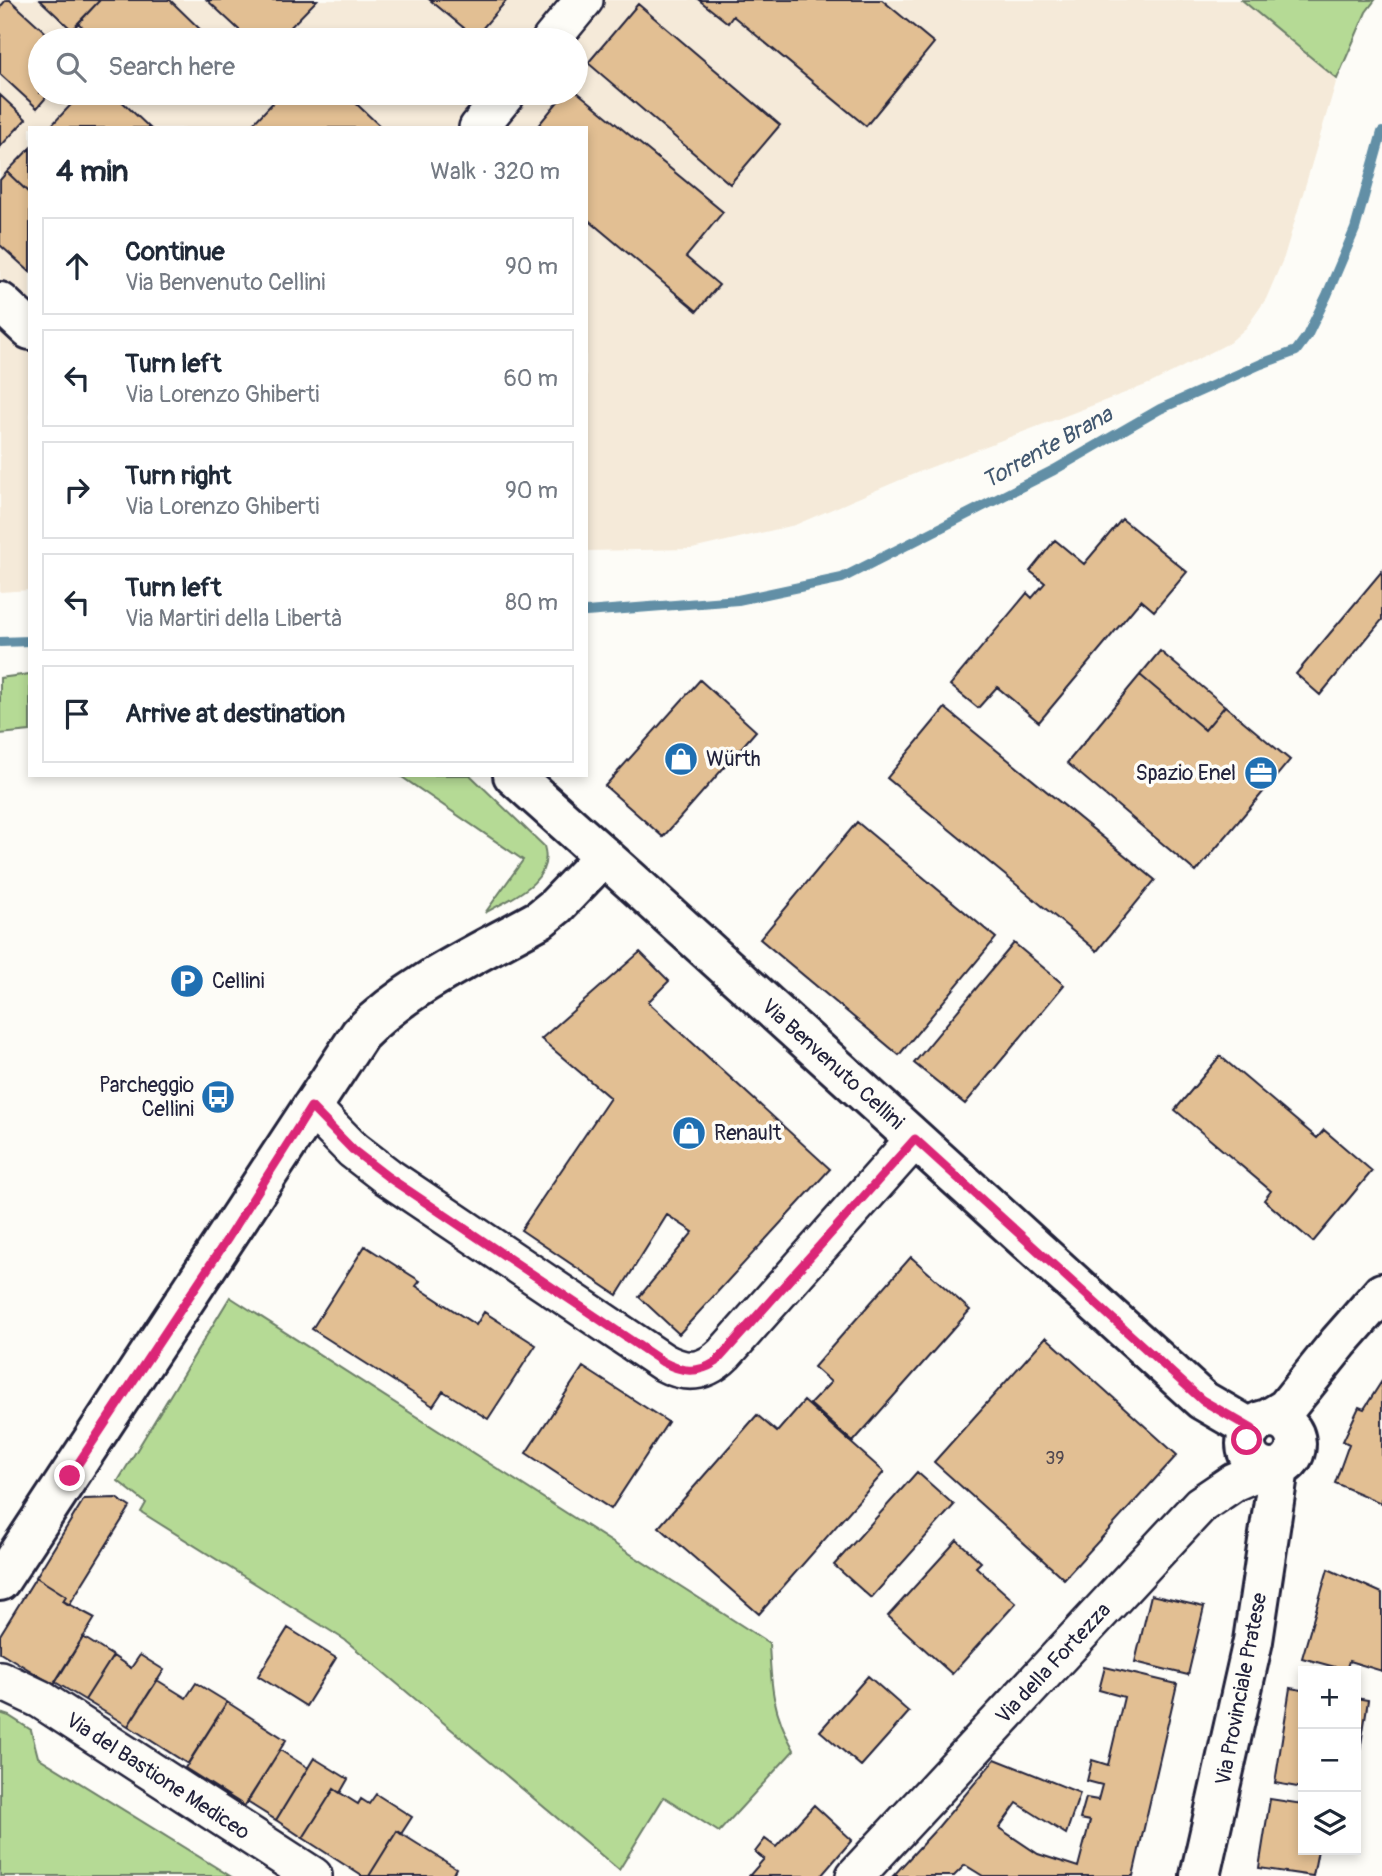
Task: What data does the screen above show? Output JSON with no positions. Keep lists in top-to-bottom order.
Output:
{
  "streets": {
    "street": [
      "Via Benvenuto Cellini",
      "Via della Fortezza",
      "Via Provinciale Pratese",
      "Via del Bastione Mediceo"
    ]
  },
  "crossings": [
    ["Via della Fortezza", "Via Provinciale Pratese"]
  ],
  "water": ["Torrente Brana"],
  "places": {
    "shop": ["Würth", "Renault"],
    "office": ["Spazio Enel"],
    "parking": ["Cellini"],
    "bus stop": ["Parcheggio Cellini"]
  },
  "house_numbers": ["39"],
  "page": {
    "search": "Search here",
    "heading": ["4 min", "Walk · 320 m"],
    "list": [
      ["Continue", "Via Benvenuto Cellini", "90 m"],
      ["Turn left", "Via Lorenzo Ghiberti", "60 m"],
      ["Turn right", "Via Lorenzo Ghiberti", "90 m"],
      ["Turn left", "Via Martiri della Libertà", "80 m"],
      "Arrive at destination"
    ],
    "map_buttons": ["+", "−"]
  }
}
